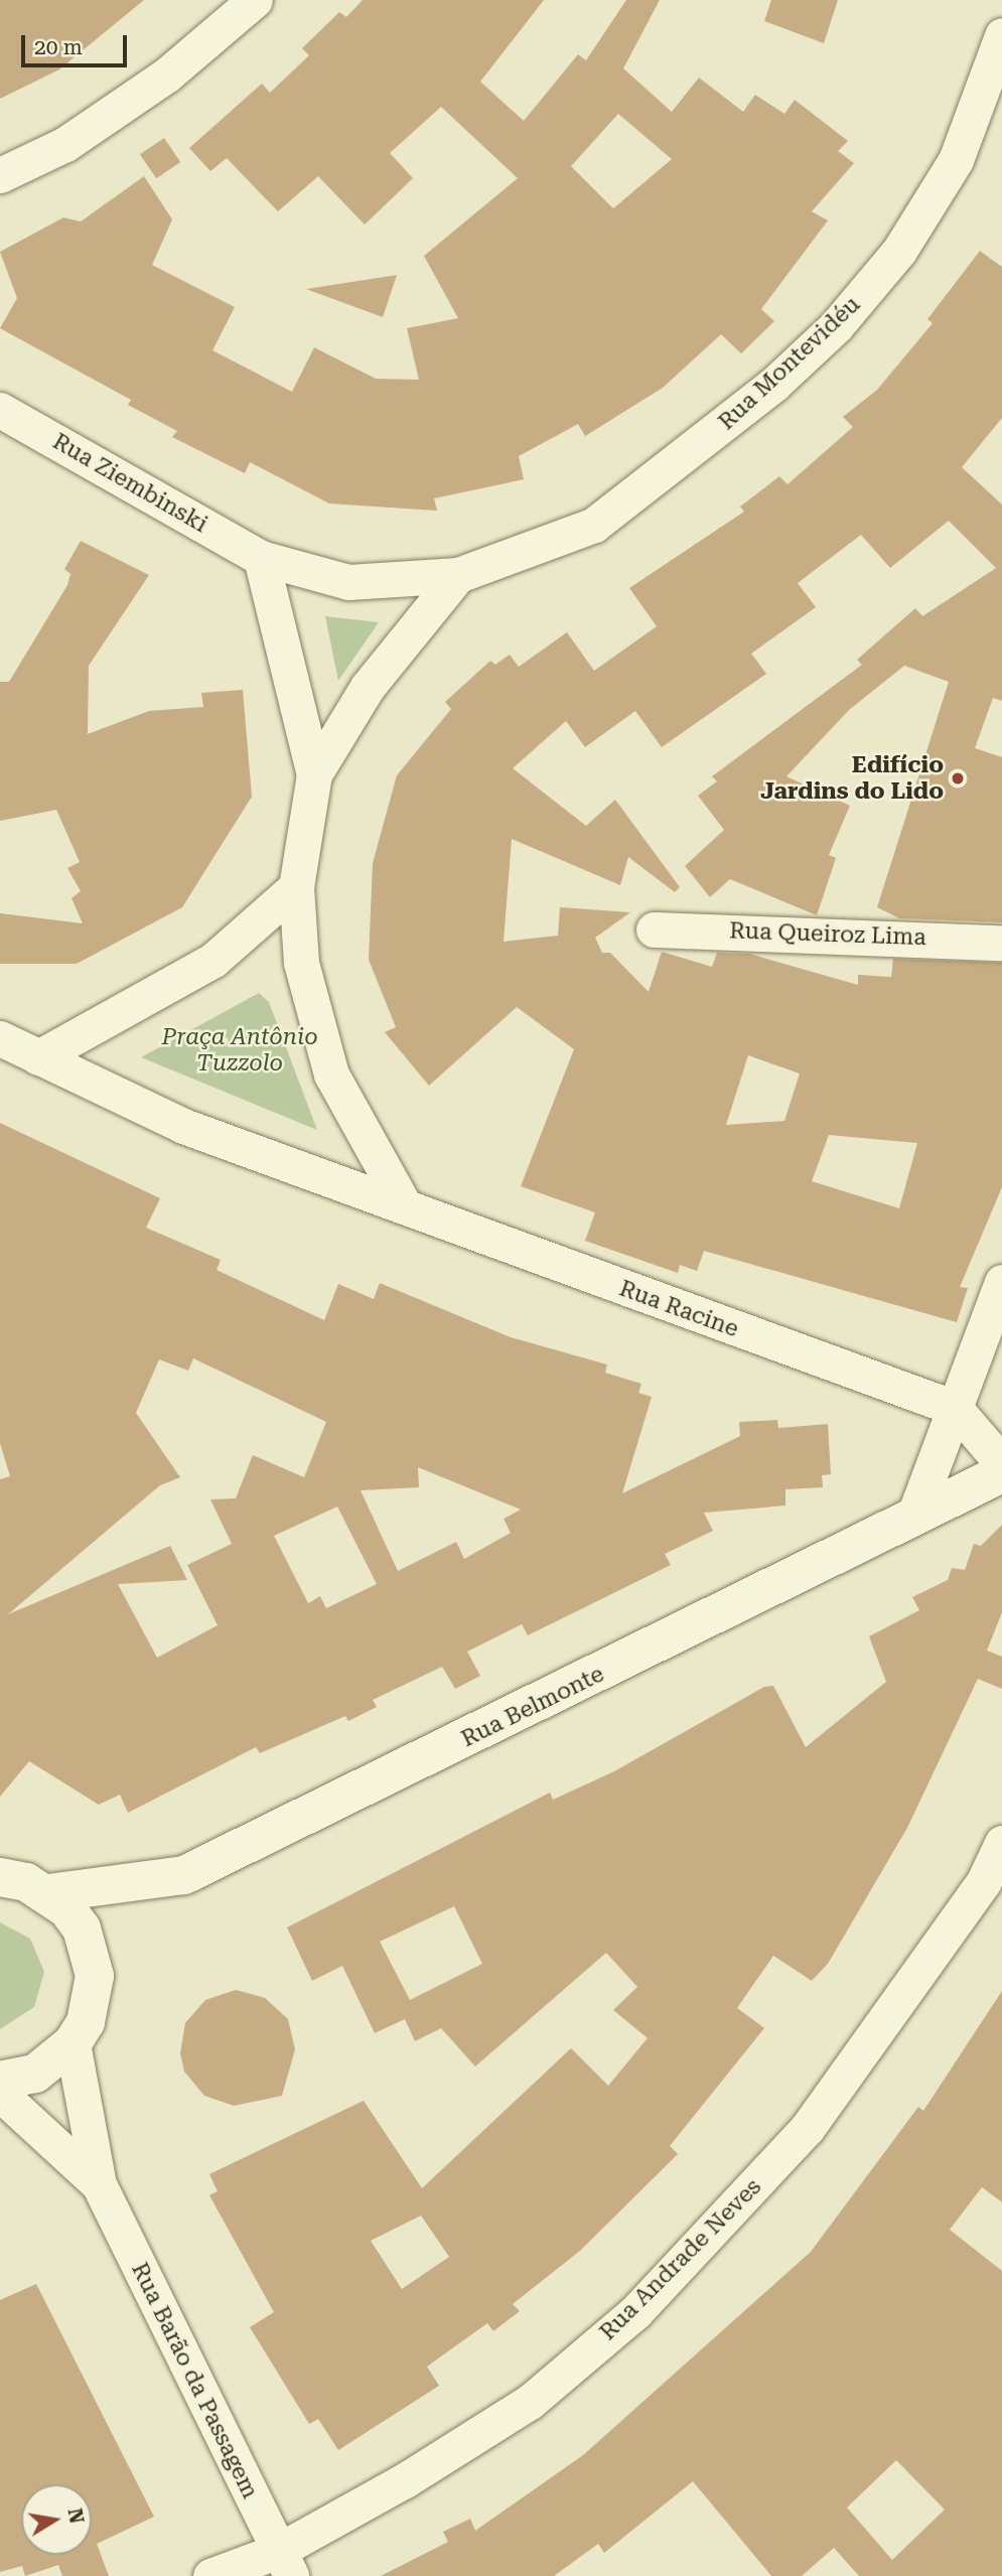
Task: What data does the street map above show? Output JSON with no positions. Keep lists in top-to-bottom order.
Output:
{
  "streets": {
    "main road": ["Rua Belmonte"],
    "street": [
      "Rua Montevidéu",
      "Rua Ziembinski",
      "Rua Queiroz Lima",
      "Rua Racine",
      "Rua Andrade Neves",
      "Rua Barão da Passagem"
    ]
  },
  "crossings": [
    ["Rua Montevidéu", "Rua Ziembinski"],
    ["Rua Andrade Neves", "Rua Barão da Passagem"]
  ],
  "parks": ["Praça Antônio Tuzzolo"],
  "places": ["Edifício Jardins do Lido"],
  "scale_bar": "20 m",
  "north": "right"
}
